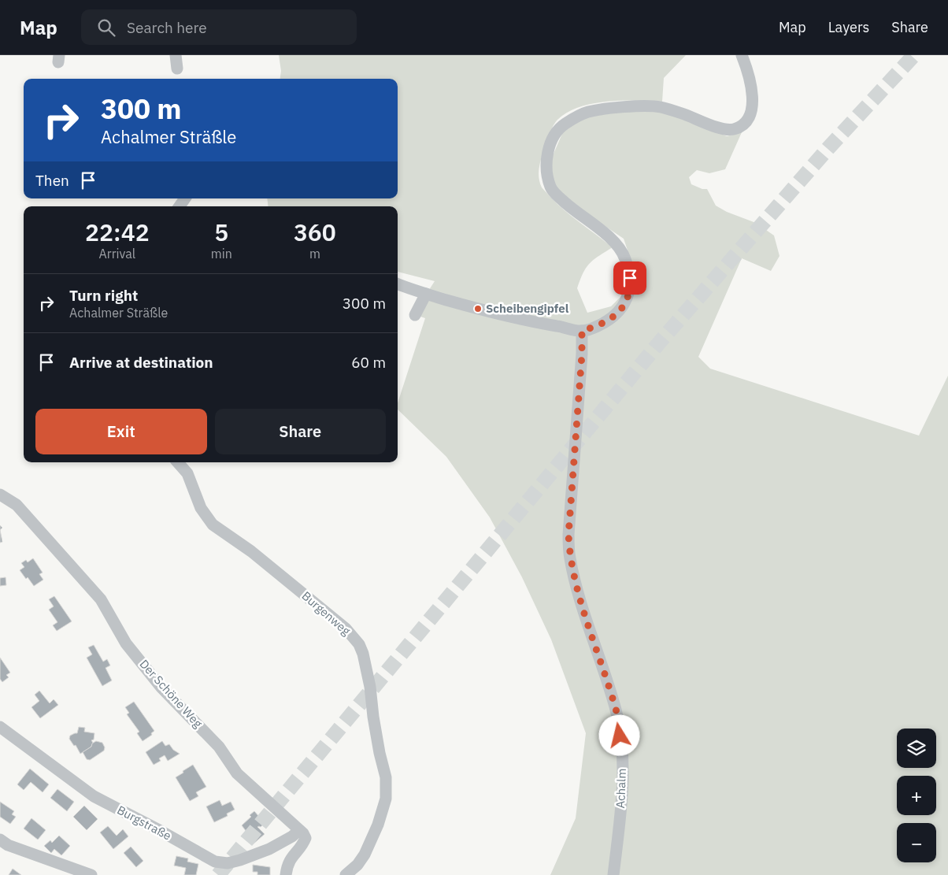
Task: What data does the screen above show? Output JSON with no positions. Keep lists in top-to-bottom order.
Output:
{
  "streets": {
    "street": [
      "Burgenweg",
      "Der Schöne Weg",
      "Achalm",
      "Burgstraße"
    ]
  },
  "crossings": [
    ["Der Schöne Weg", "Burgstraße"]
  ],
  "places": ["Scheibengipfel"],
  "page": {
    "header": "Map",
    "search": "Search here",
    "nav": ["Map", "Layers", "Share"],
    "turn": ["300 m", "Achalmer Sträßle"],
    "then": "Then",
    "eta": [
      "22:42",
      "Arrival",
      "5",
      "min",
      "360",
      "m"
    ],
    "list": [
      {
        "name": "Turn right",
        "note": "Achalmer Sträßle",
        "value": "300 m"
      },
      {
        "name": "Arrive at destination",
        "value": "60 m"
      }
    ],
    "buttons": ["Exit", "Share"],
    "map_buttons": ["+", "−"]
  }
}
